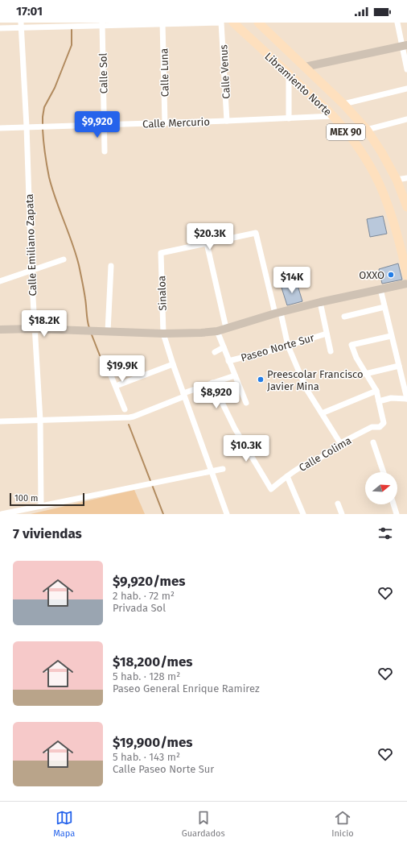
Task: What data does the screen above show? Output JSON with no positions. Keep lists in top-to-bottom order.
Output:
{
  "streets": {
    "main road": ["Libramiento Norte", "MEX 90"],
    "street": [
      "Calle Venus",
      "Calle Luna",
      "Calle Sol",
      "Calle Mercurio",
      "Calle Emiliano Zapata",
      "Sinaloa",
      "Paseo Norte Sur",
      "Calle Colima"
    ]
  },
  "crossings": [
    ["Calle Venus", "Calle Mercurio"],
    ["Calle Luna", "Calle Mercurio"],
    ["Calle Sol", "Calle Mercurio"],
    ["Libramiento Norte", "Calle Mercurio"],
    ["Calle Mercurio", "Calle Emiliano Zapata"]
  ],
  "places": ["OXXO", "Preescolar Francisco Javier Mina"],
  "scale_bar": "100 m",
  "north": "right",
  "page": {
    "status": "17:01",
    "price": [
      "$9,920",
      "$20.3K",
      "$14K",
      "$18.2K",
      "$19.9K",
      "$8,920",
      "$10.3K"
    ],
    "scale": "100 m",
    "heading": "7 viviendas",
    "list": [
      {
        "name": "$9,920/mes",
        "note": "2 hab. · 72 m² · Privada Sol"
      },
      {
        "name": "$18,200/mes",
        "note": "5 hab. · 128 m² · Paseo General Enrique Ramirez"
      },
      {
        "name": "$19,900/mes",
        "note": "5 hab. · 143 m² · Calle Paseo Norte Sur"
      }
    ],
    "tabs": ["Mapa", "Guardados", "Inicio"]
  }
}
